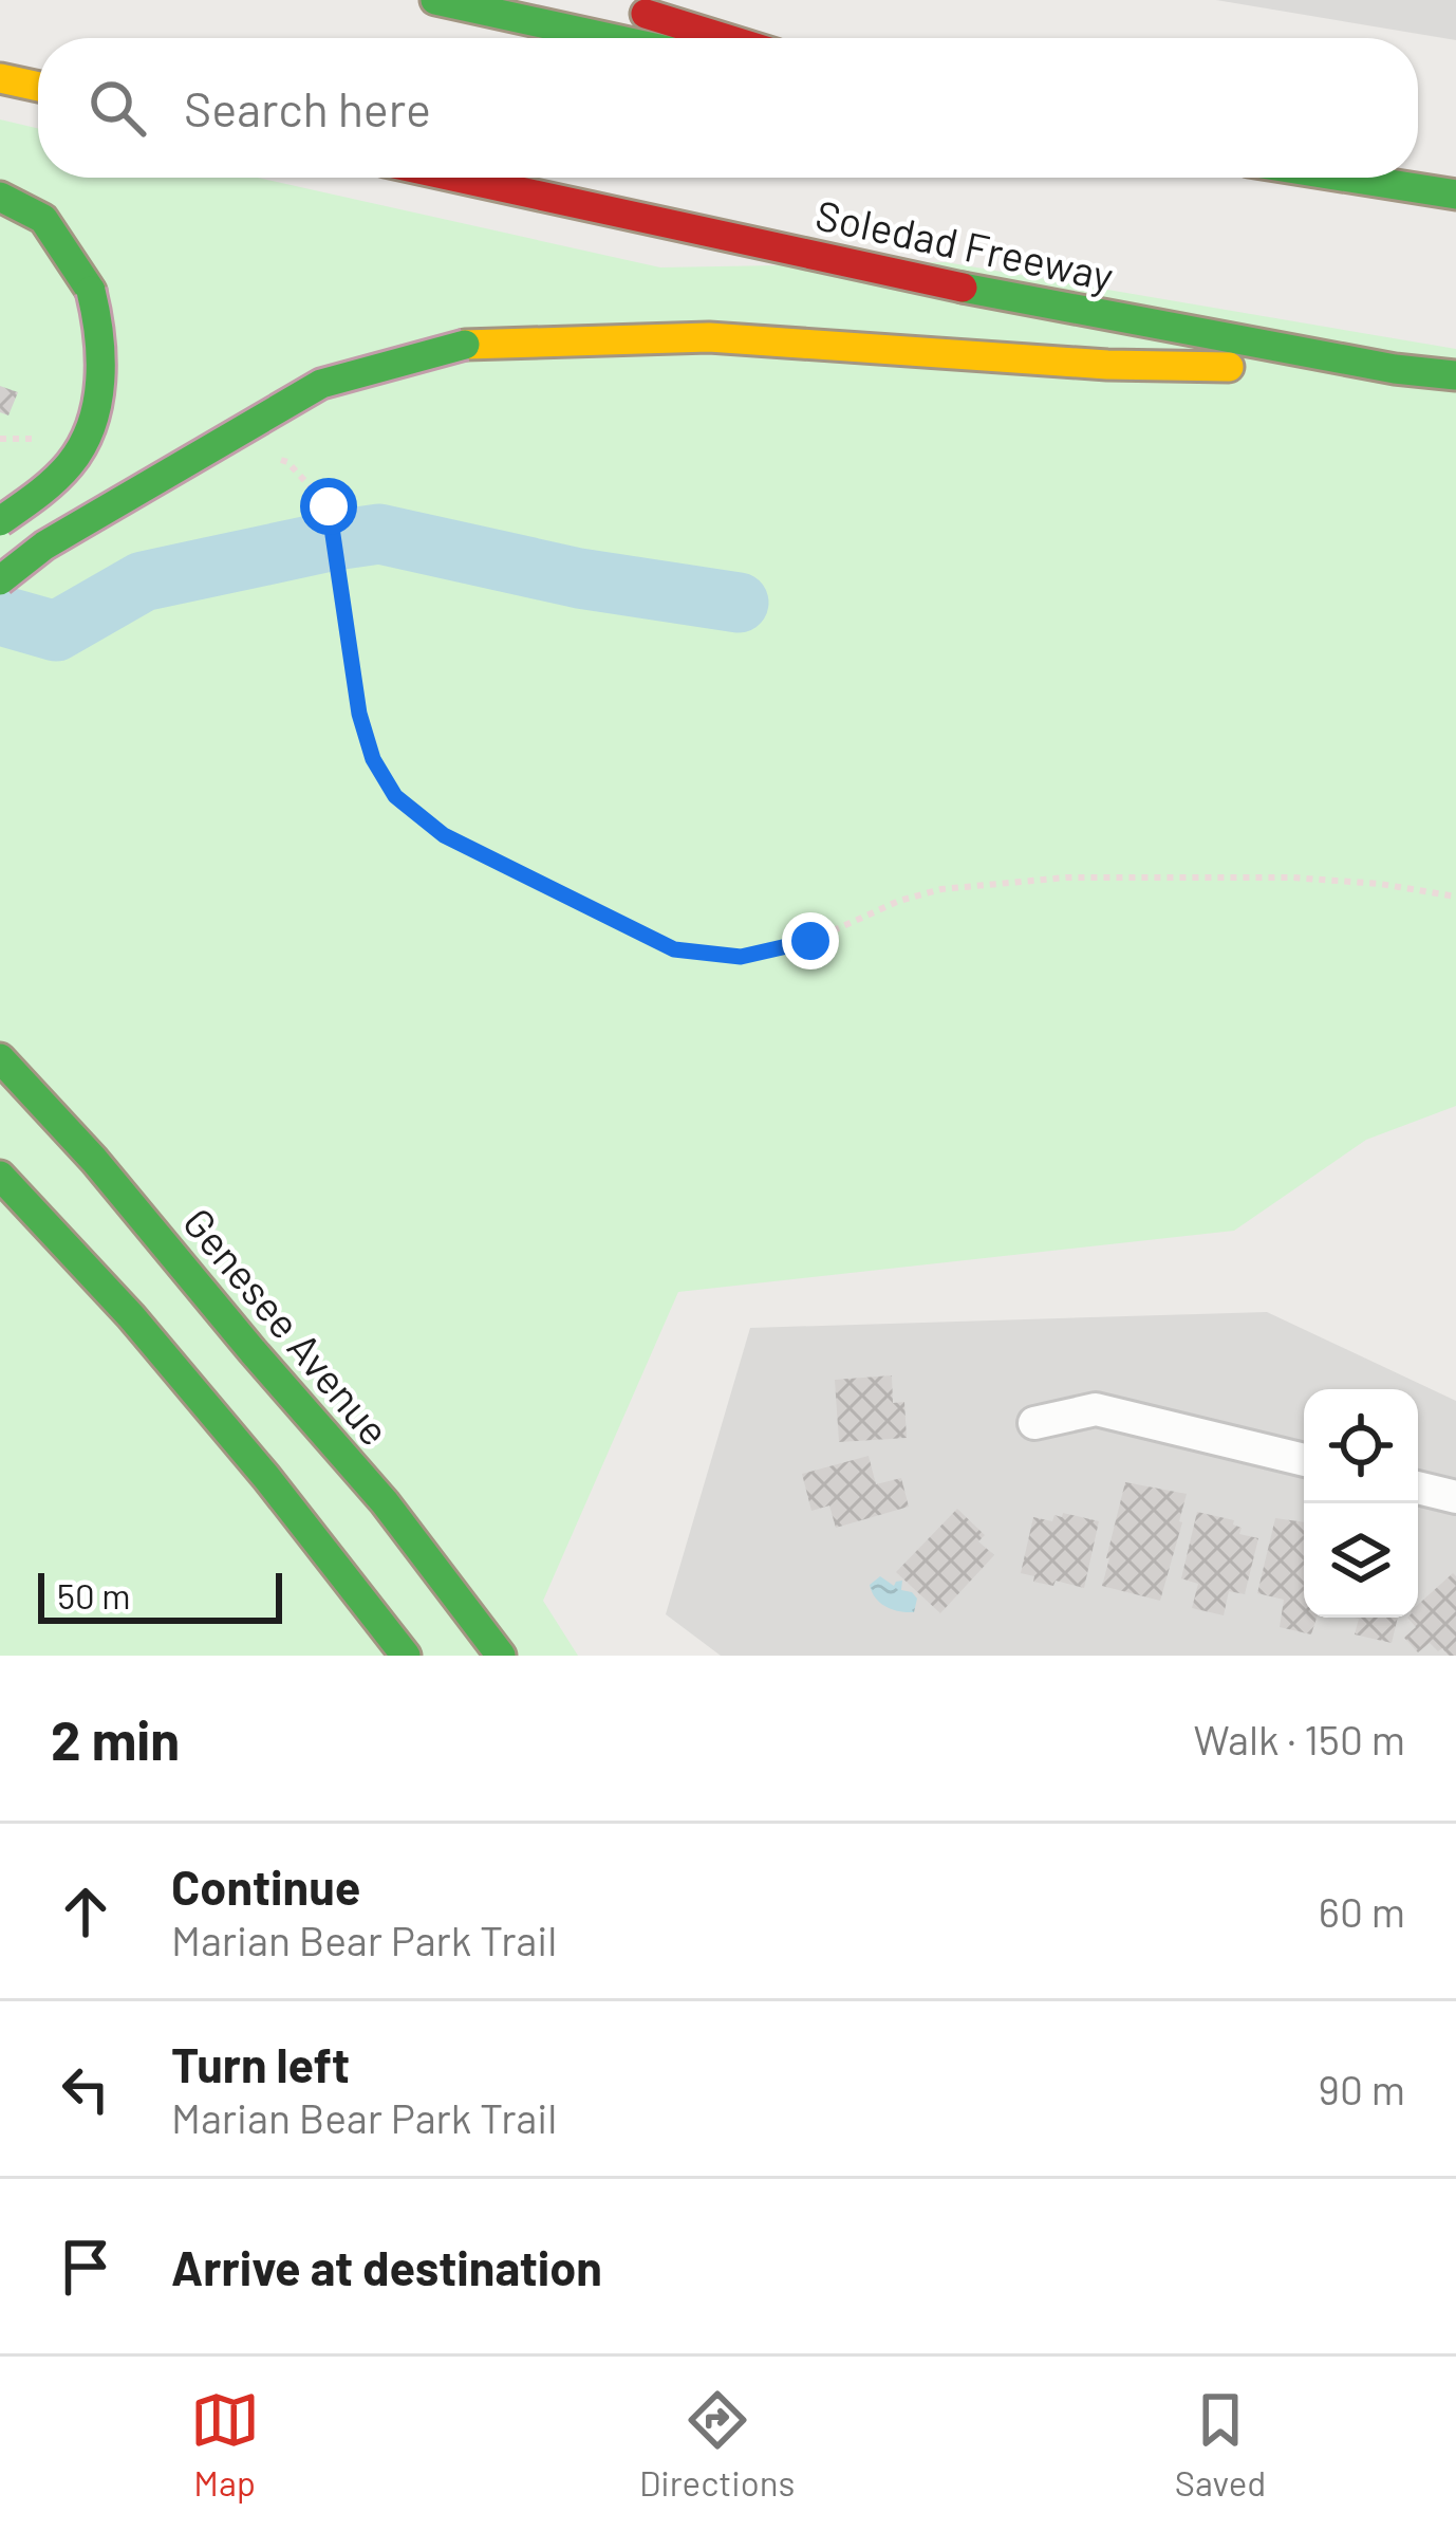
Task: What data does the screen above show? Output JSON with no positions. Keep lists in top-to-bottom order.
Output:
{
  "streets": {
    "main road": ["Soledad Freeway", "Genesee Avenue"]
  },
  "scale_bar": "50 m",
  "page": {
    "search": "Search here",
    "scale": "50 m",
    "heading": ["2 min", "Walk · 150 m"],
    "list": [
      ["Continue", "Marian Bear Park Trail", "60 m"],
      ["Turn left", "Marian Bear Park Trail", "90 m"],
      "Arrive at destination"
    ],
    "nav": ["Map", "Directions", "Saved"]
  }
}
